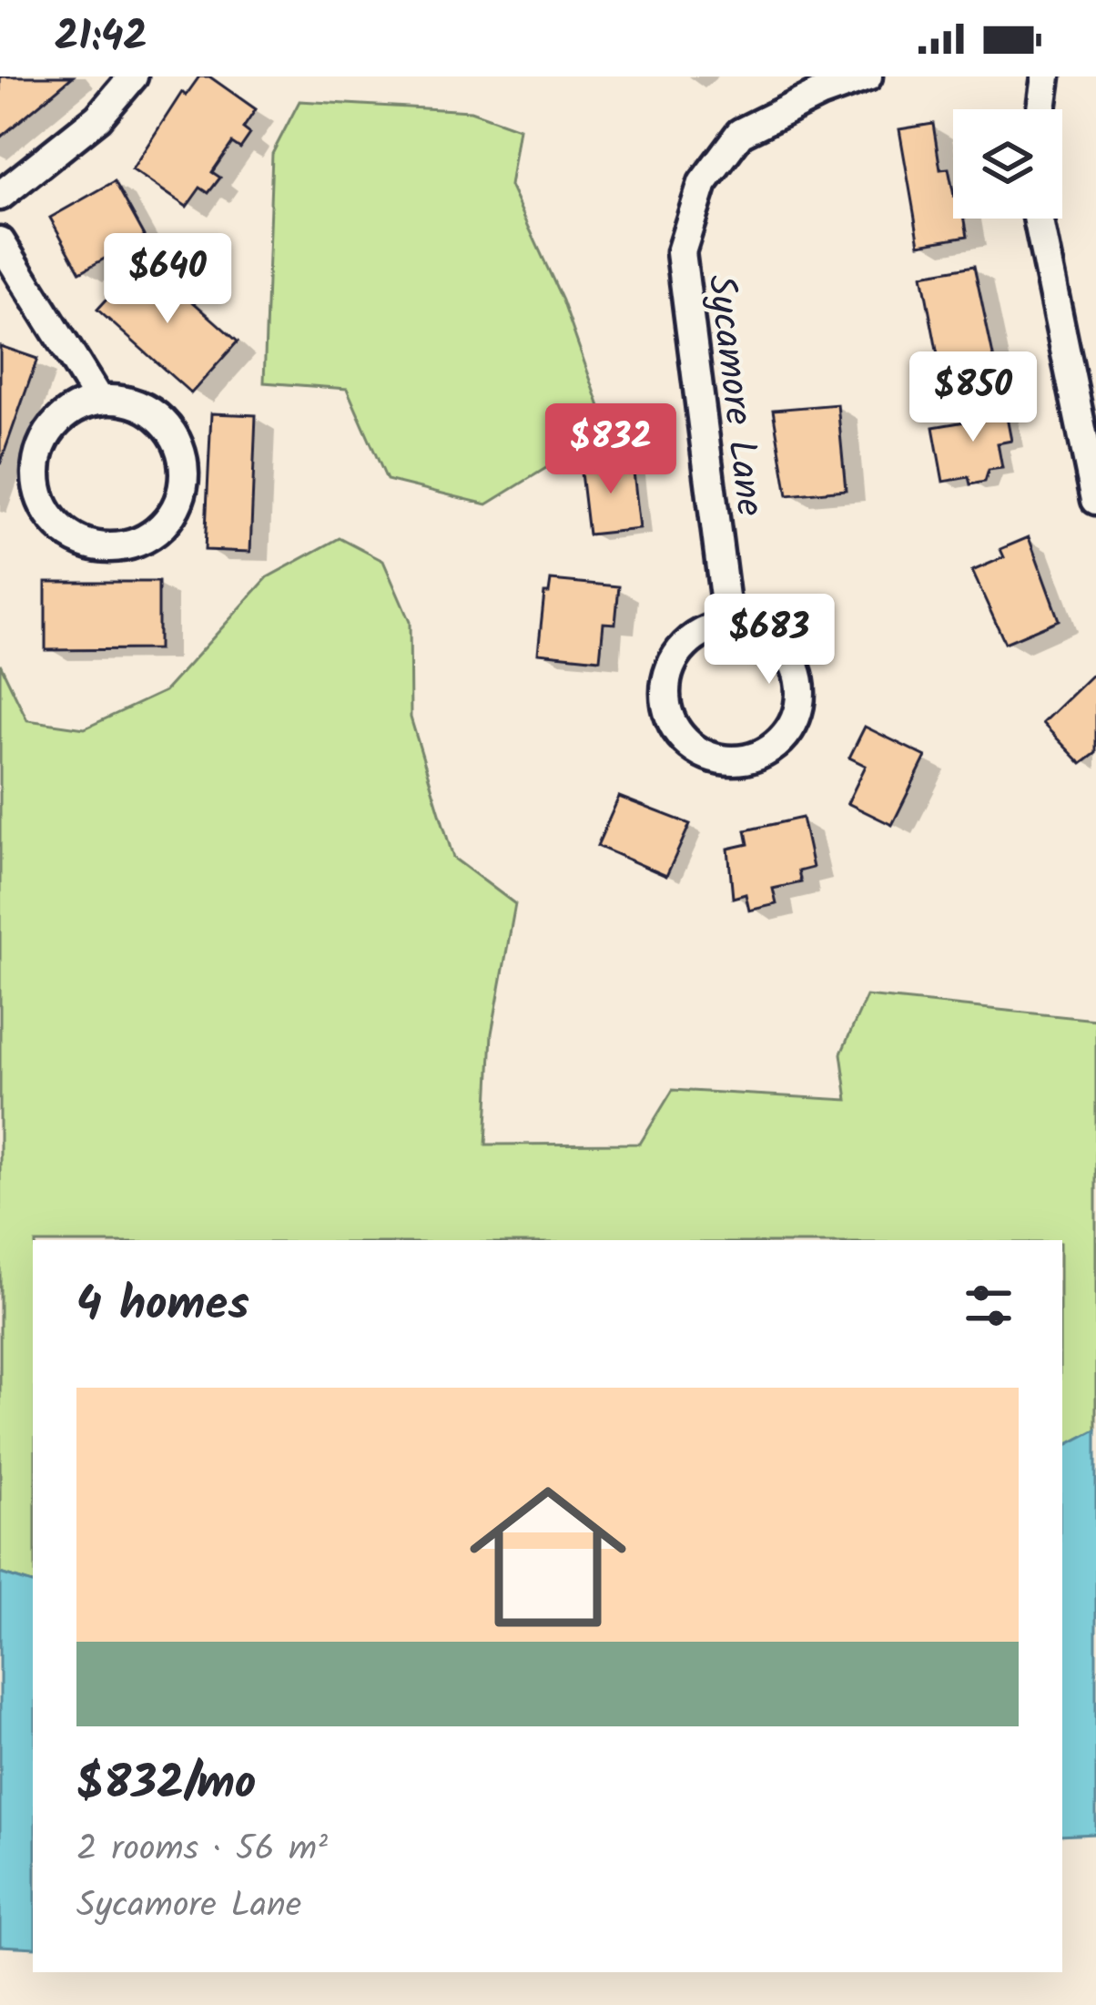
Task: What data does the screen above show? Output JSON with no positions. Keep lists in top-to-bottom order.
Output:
{
  "streets": {
    "street": ["Sycamore Lane"]
  },
  "page": {
    "status": "21:42",
    "price": [
      "$640",
      "$850",
      "$832",
      "$683"
    ],
    "heading": "4 homes",
    "list": [
      {
        "name": "$832/mo",
        "note": "2 rooms · 56 m² · Sycamore Lane"
      }
    ]
  }
}
